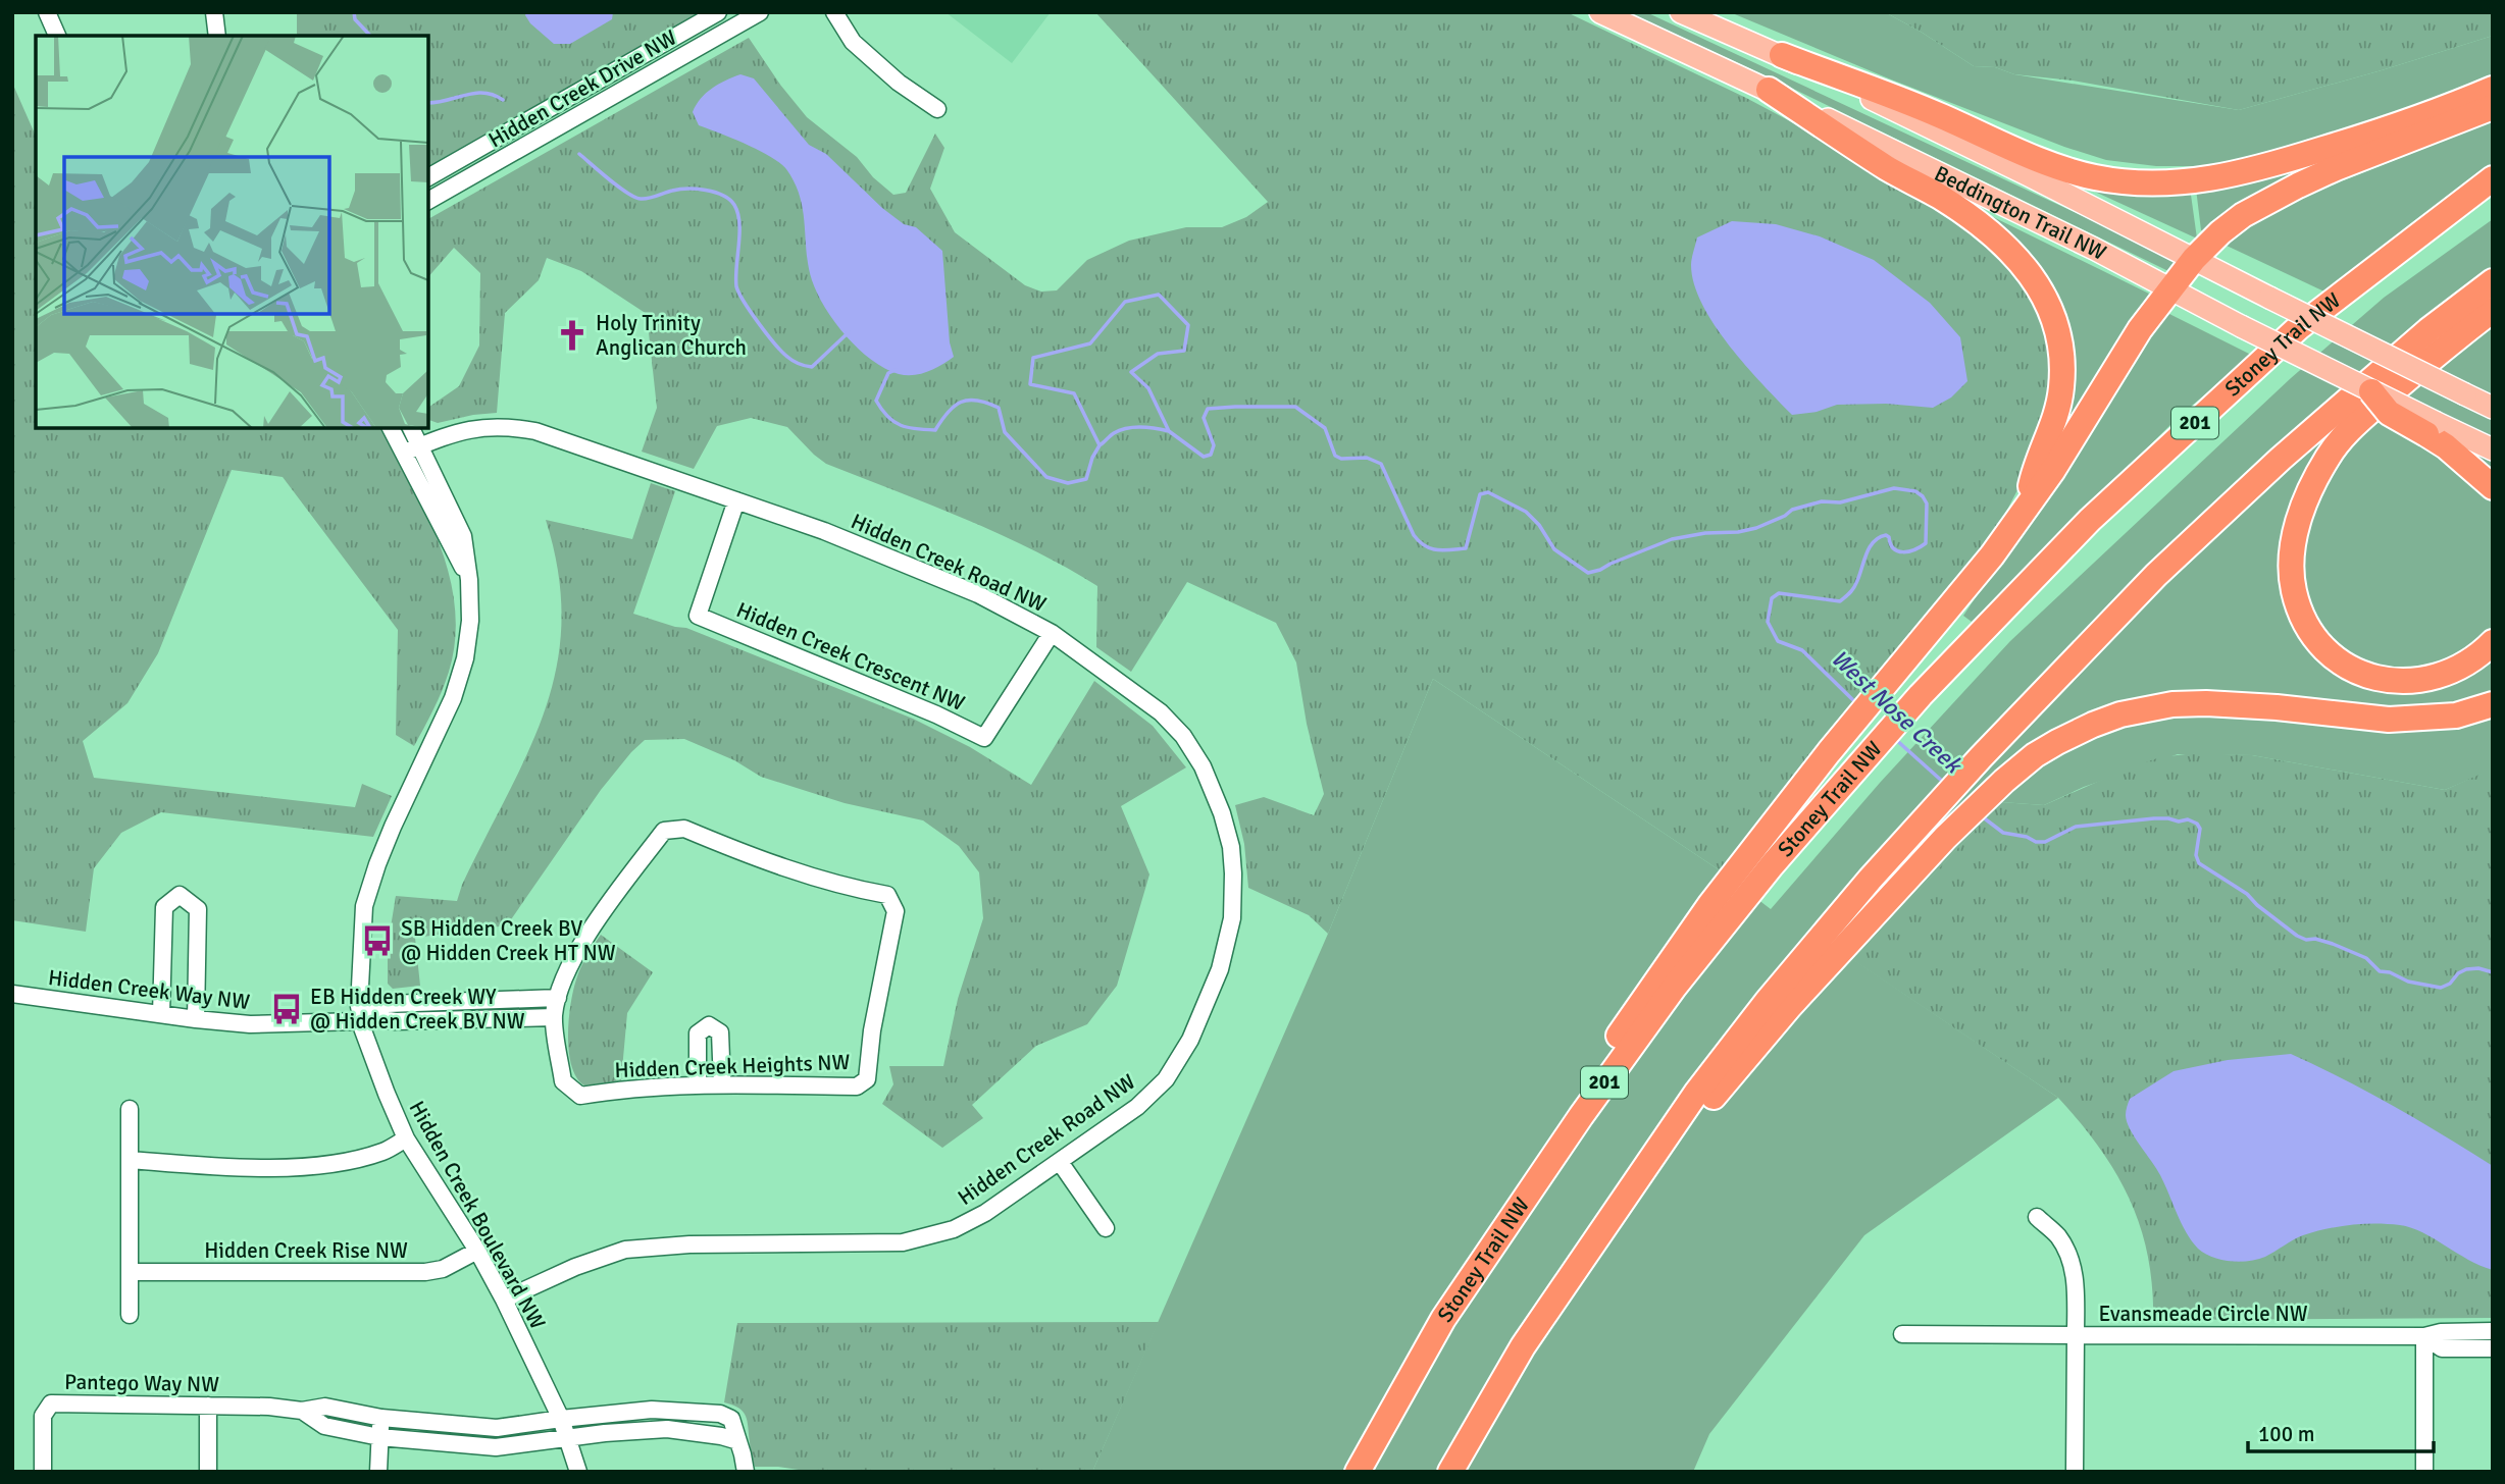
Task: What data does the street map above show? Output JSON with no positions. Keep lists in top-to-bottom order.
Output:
{
  "streets": {
    "highway": ["Stoney Trail NW", "201"],
    "main road": ["Beddington Trail NW"],
    "street": [
      "Hidden Creek Drive NW",
      "Hidden Creek Road NW",
      "Hidden Creek Crescent NW",
      "Hidden Creek Way NW",
      "Hidden Creek Heights NW",
      "Hidden Creek Boulevard NW",
      "Hidden Creek Rise NW",
      "Evansmeade Circle NW",
      "Pantego Way NW"
    ]
  },
  "crossings": [
    ["Hidden Creek Road NW", "Hidden Creek Crescent NW"],
    ["Hidden Creek Road NW", "Hidden Creek Boulevard NW"],
    ["Hidden Creek Way NW", "Hidden Creek Heights NW"],
    ["Hidden Creek Way NW", "Hidden Creek Boulevard NW"],
    ["Hidden Creek Boulevard NW", "Hidden Creek Rise NW"],
    ["Hidden Creek Boulevard NW", "Pantego Way NW"]
  ],
  "water": ["West Nose Creek"],
  "places": {
    "church": ["Holy Trinity Anglican Church"],
    "bus stop": ["SB Hidden Creek BV @ Hidden Creek HT NW", "EB Hidden Creek WY @ Hidden Creek BV NW"]
  },
  "scale_bar": "100 m"
}
